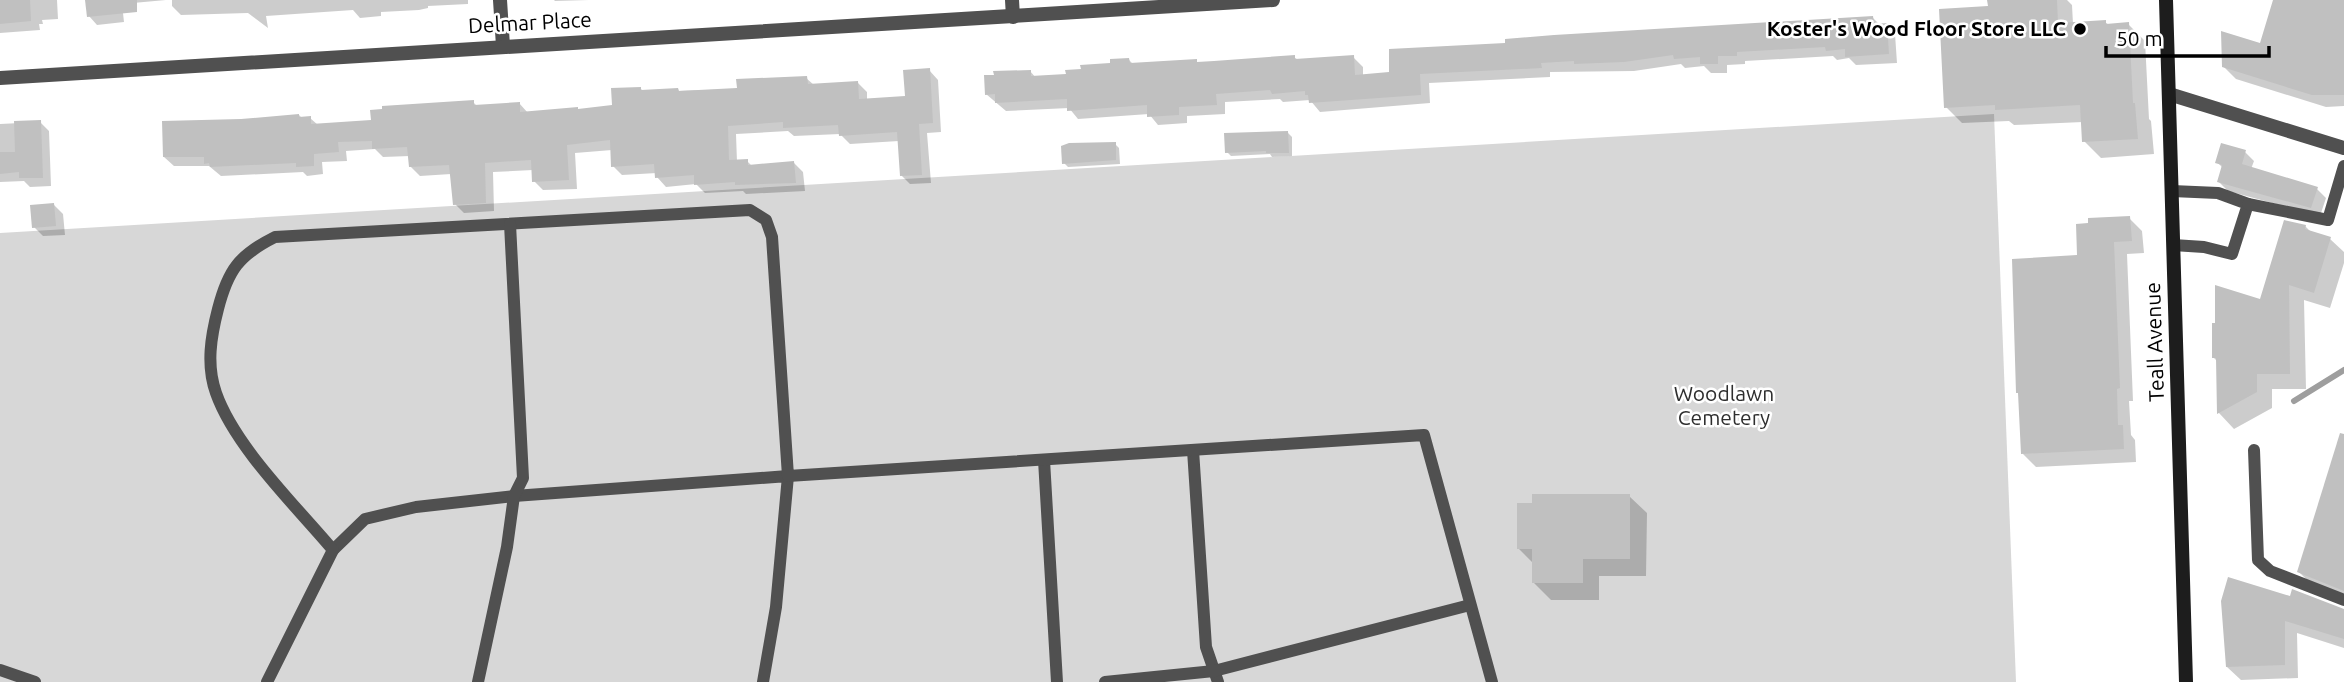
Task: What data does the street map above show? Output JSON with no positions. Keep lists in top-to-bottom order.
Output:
{
  "streets": {
    "street": ["Delmar Place", "Teall Avenue"]
  },
  "parks": ["Woodlawn Cemetery"],
  "places": ["Koster's Wood Floor Store LLC"],
  "scale_bar": "50 m"
}
